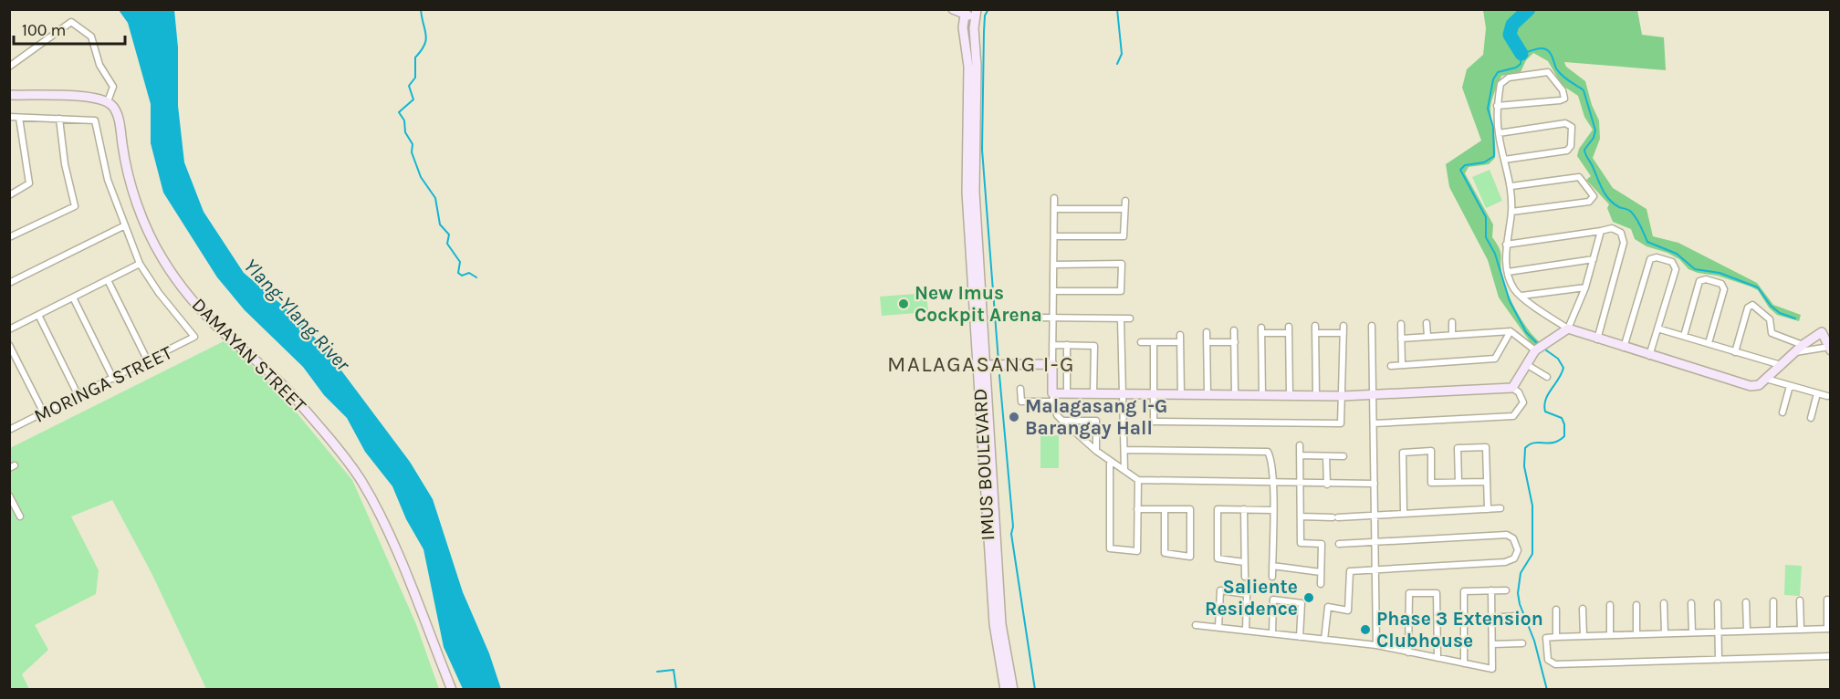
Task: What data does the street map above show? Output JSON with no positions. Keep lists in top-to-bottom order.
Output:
{
  "streets": {
    "street": ["DAMAYAN STREET", "MORINGA STREET", "IMUS BOULEVARD"]
  },
  "districts": ["MALAGASANG I-G"],
  "water": ["Ylang-Ylang River"],
  "places": [
    "New Imus Cockpit Arena",
    "Malagasang I-G Barangay Hall",
    "Saliente Residence",
    "Phase 3 Extension Clubhouse"
  ],
  "scale_bar": "100 m"
}
